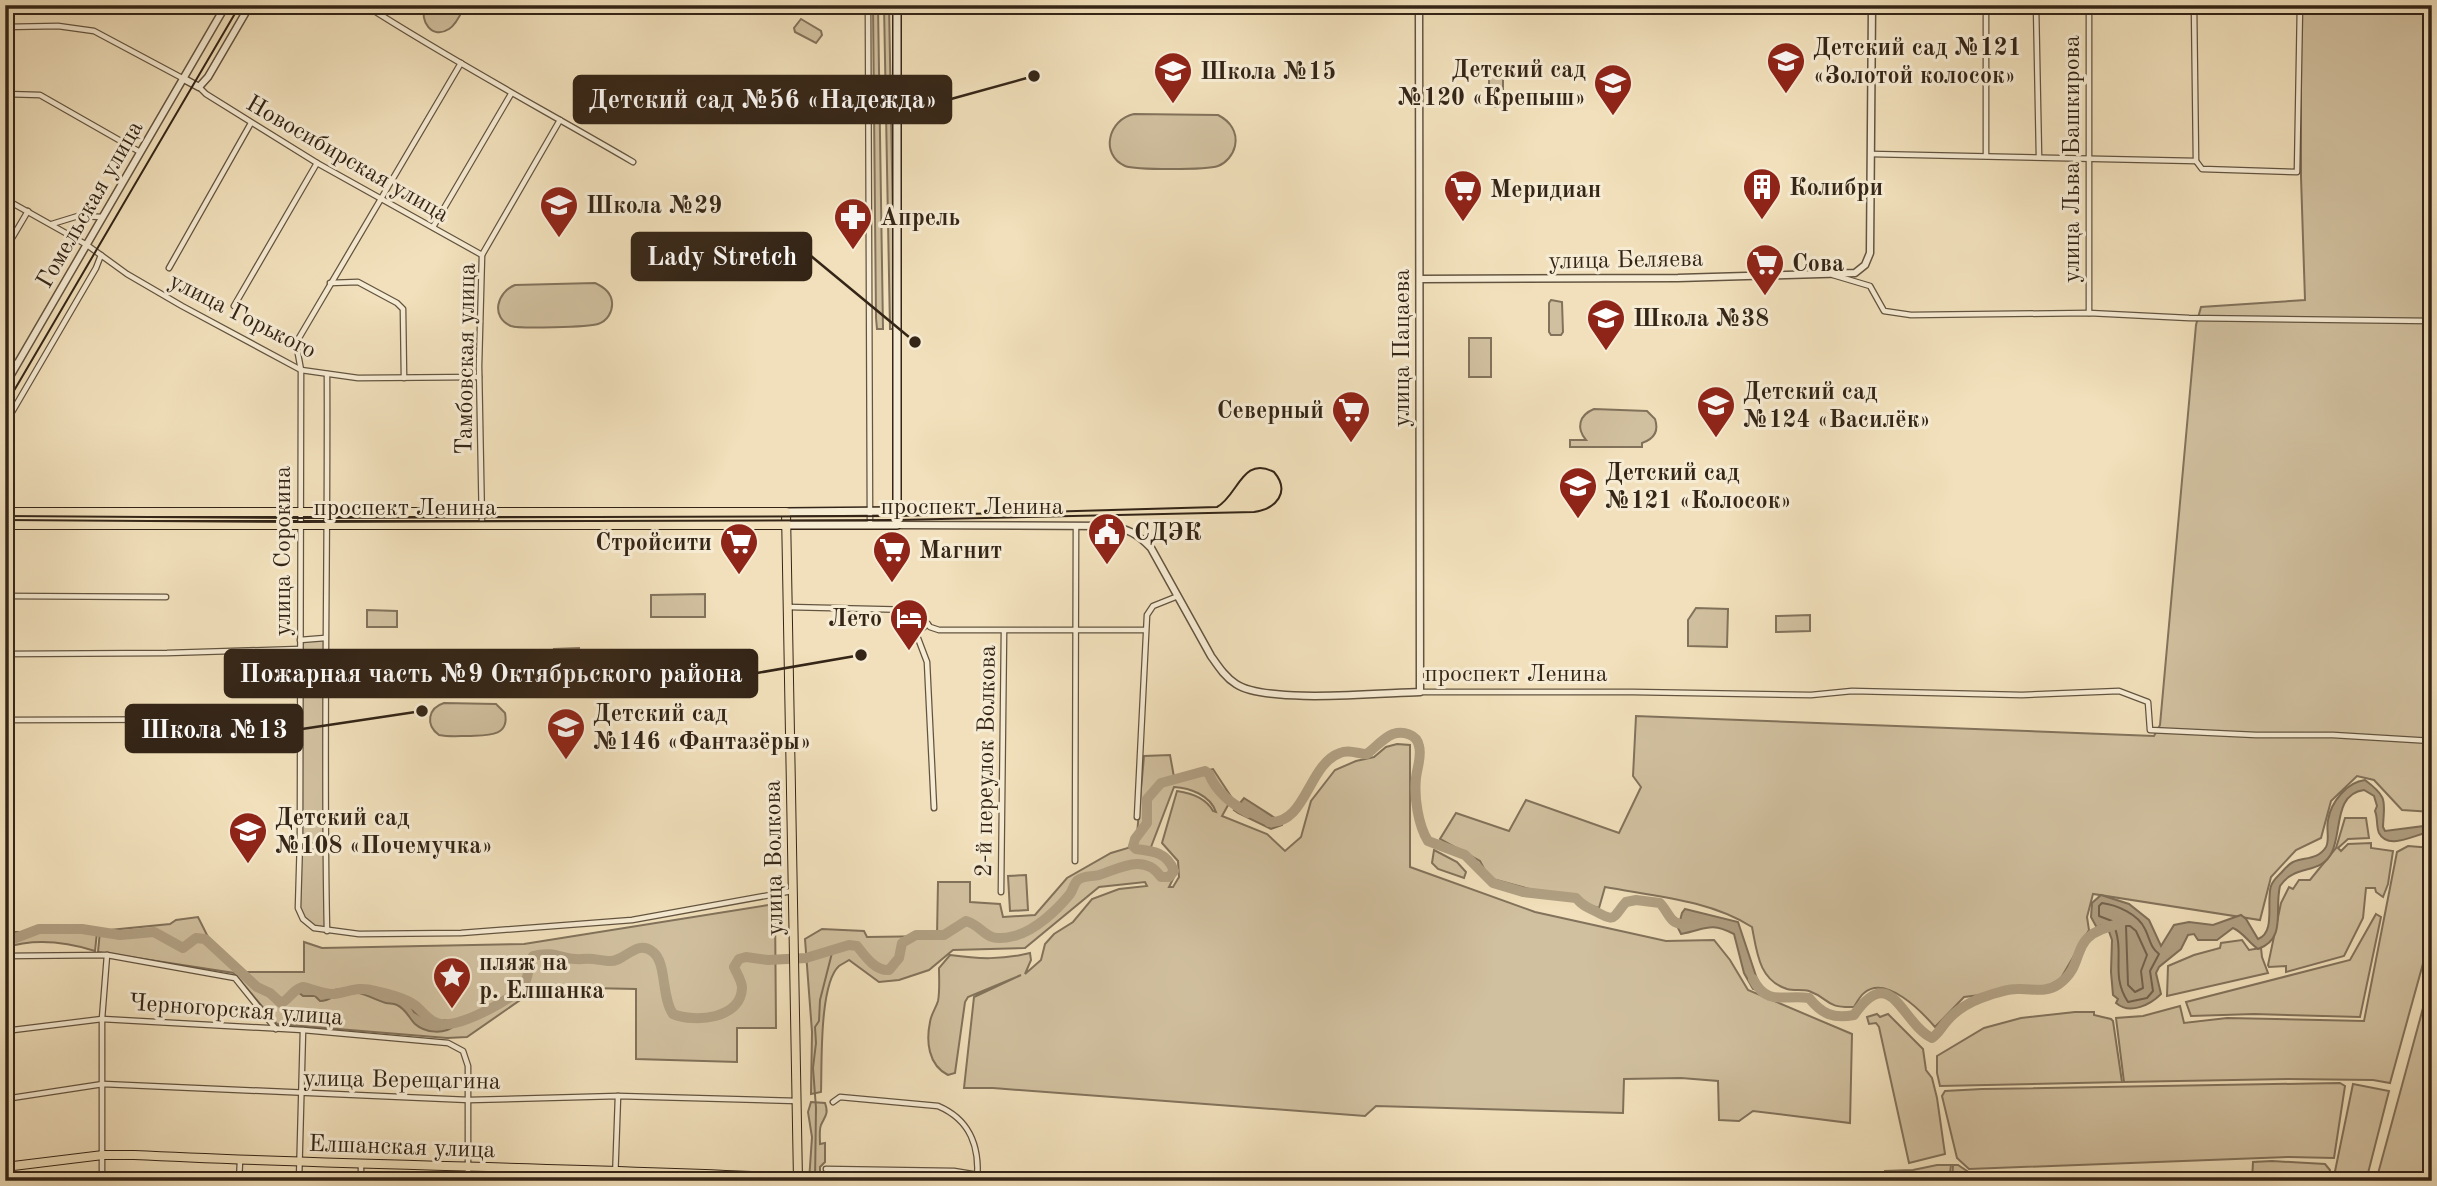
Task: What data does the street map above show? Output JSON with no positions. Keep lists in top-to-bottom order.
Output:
{
  "streets": {
    "main road": ["проспект Ленина", "улица Волкова", "Елшанская улица"],
    "street": [
      "Новосибирская улица",
      "улица Льва Башкирова",
      "Гомельская улица",
      "улица Беляева",
      "улица Горького",
      "улица Пацаева",
      "Тамбовская улица",
      "улица Сорокина",
      "2-й переулок Волкова",
      "Черногорская улица",
      "улица Верещагина"
    ]
  },
  "crossings": [
    ["Новосибирская улица", "Тамбовская улица"],
    ["Новосибирская улица", "улица Сорокина"],
    ["Гомельская улица", "улица Горького"],
    ["улица Беляева", "улица Пацаева"],
    ["улица Горького", "Тамбовская улица"],
    ["улица Горького", "улица Сорокина"],
    ["улица Пацаева", "проспект Ленина"],
    ["Тамбовская улица", "проспект Ленина"],
    ["проспект Ленина", "улица Сорокина"],
    ["проспект Ленина", "улица Волкова"],
    ["улица Волкова", "улица Верещагина"],
    ["улица Волкова", "Елшанская улица"],
    ["Черногорская улица", "улица Верещагина"]
  ],
  "places": {
    "other": [
      "Детский сад №56 «Надежда»",
      "Lady Stretch",
      "Пожарная часть №9 Октябрьского района",
      "Школа №13"
    ],
    "school or university": [
      "Детский сад №121 «Золотой колосок»",
      "Школа №15",
      "Детский сад №120 «Крепыш»",
      "Школа №29",
      "Школа №38",
      "Детский сад №124 «Василёк»",
      "Детский сад №121 «Колосок»",
      "Детский сад №146 «Фантазёры»",
      "Детский сад №108 «Почемучка»"
    ],
    "building": ["Колибри"],
    "supermarket": [
      "Меридиан",
      "Сова",
      "Северный",
      "Стройсити",
      "Магнит"
    ],
    "pharmacy": ["Апрель"],
    "public building": ["СДЭК"],
    "hotel": ["Лето"],
    "place": ["пляж на р. Елшанка"]
  }
}
